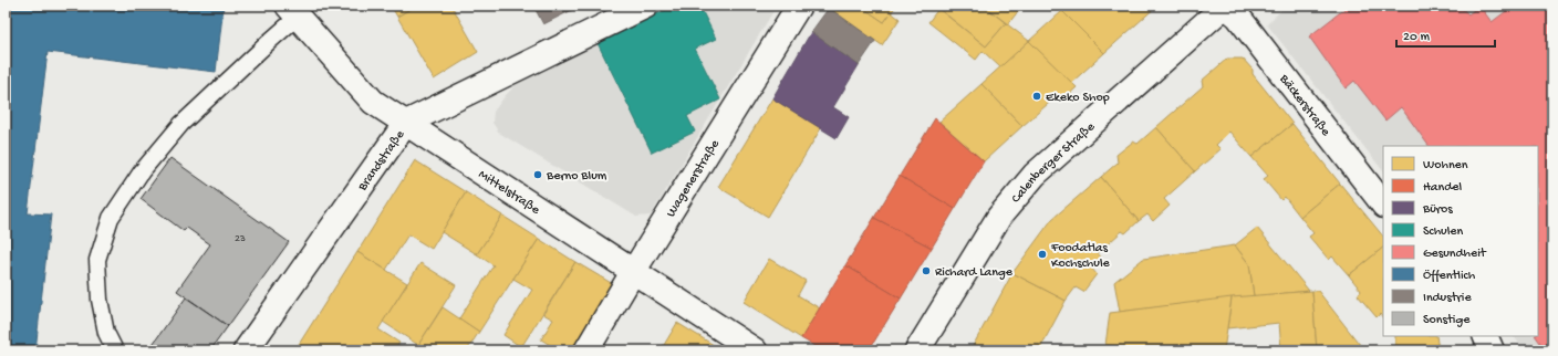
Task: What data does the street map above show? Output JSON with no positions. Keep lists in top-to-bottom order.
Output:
{
  "streets": {
    "street": [
      "Bäckerstraße",
      "Brandstraße",
      "Calenberger Straße",
      "Wagenerstraße",
      "Mittelstraße"
    ]
  },
  "crossings": [
    ["Bäckerstraße", "Calenberger Straße"],
    ["Brandstraße", "Mittelstraße"],
    ["Wagenerstraße", "Mittelstraße"]
  ],
  "places": [
    "Ekeko Shop",
    "Berno Blum",
    "Foodatlas Kochschule",
    "Richard Lange"
  ],
  "house_numbers": ["23"],
  "legend": [
    "Wohnen",
    "Handel",
    "Büros",
    "Schulen",
    "Gesundheit",
    "Öffentlich",
    "Industrie",
    "Sonstige"
  ],
  "scale_bar": "20 m"
}
